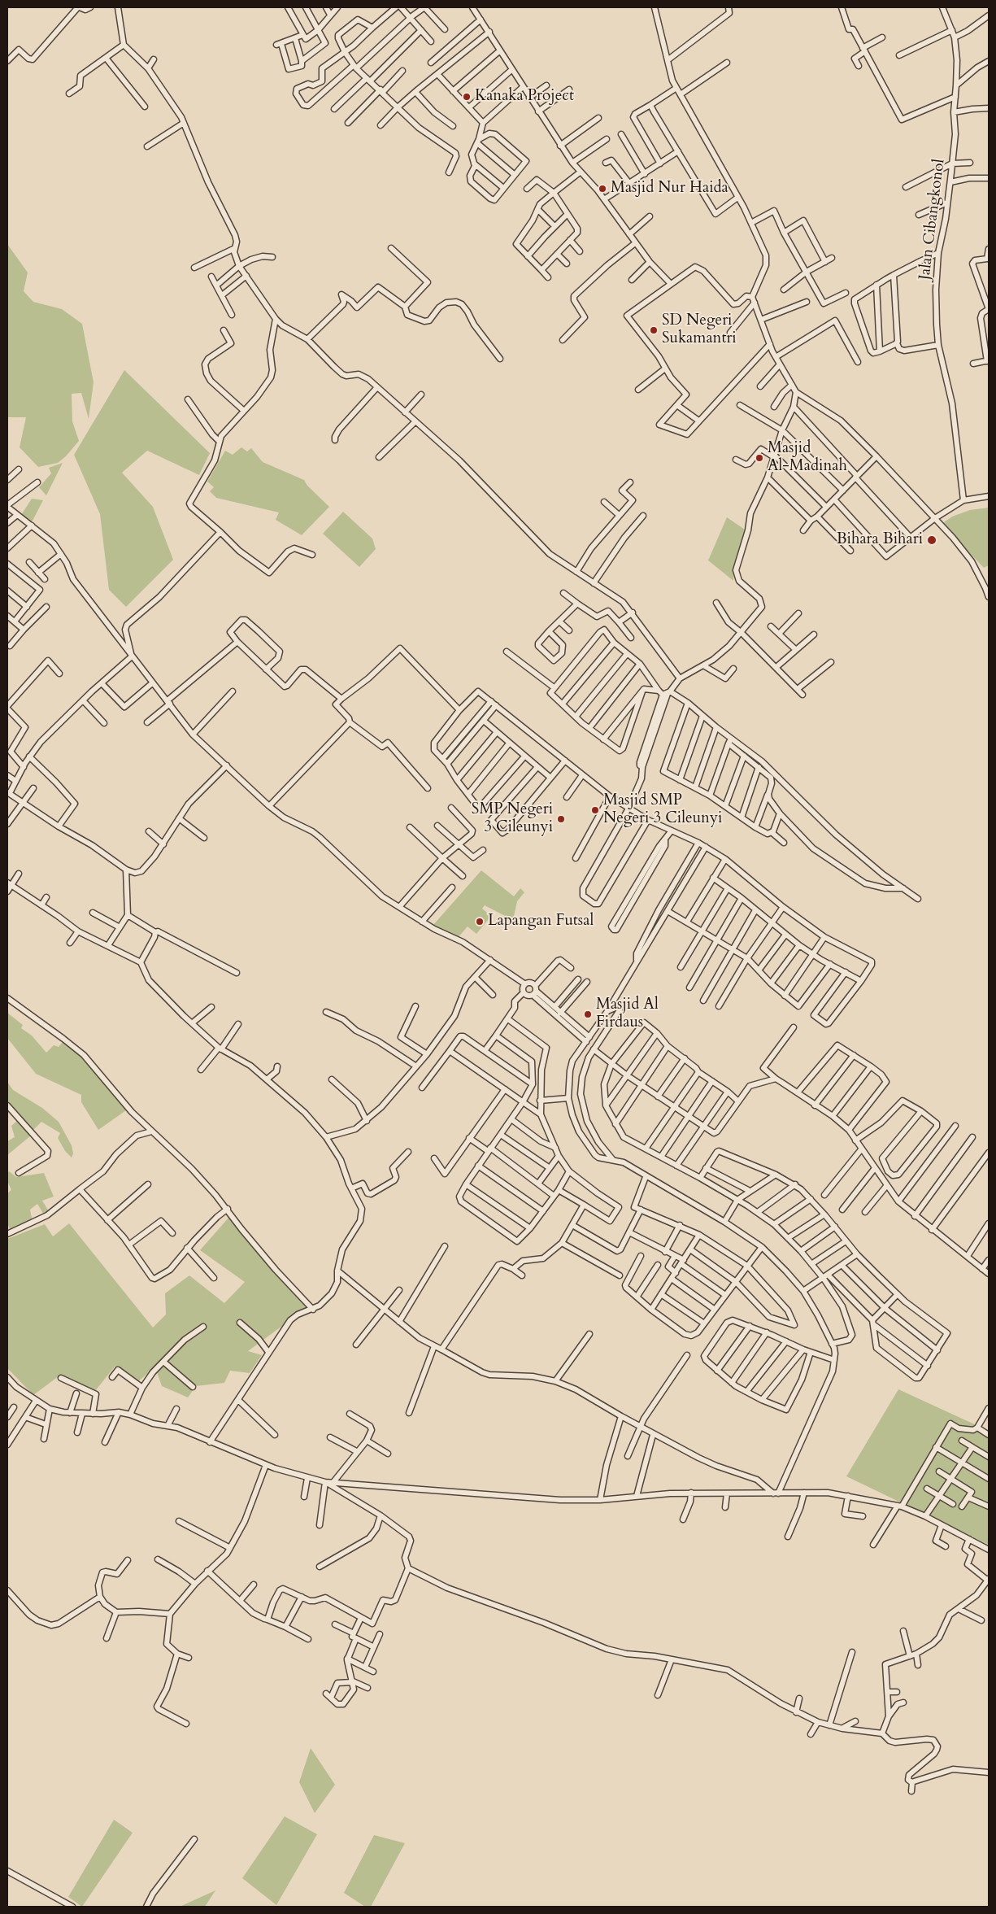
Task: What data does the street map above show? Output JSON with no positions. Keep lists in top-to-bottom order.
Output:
{
  "streets": {
    "street": ["Jalan Cibangkonol"]
  },
  "places": [
    "Kanaka Project",
    "Masjid Nur Haida",
    "SD Negeri Sukamantri",
    "Masjid Al-Madinah",
    "Bihara Bihari",
    "Masjid SMP Negeri 3 Cileunyi",
    "SMP Negeri 3 Cileunyi",
    "Lapangan Futsal",
    "Masjid Al Firdaus"
  ]
}
